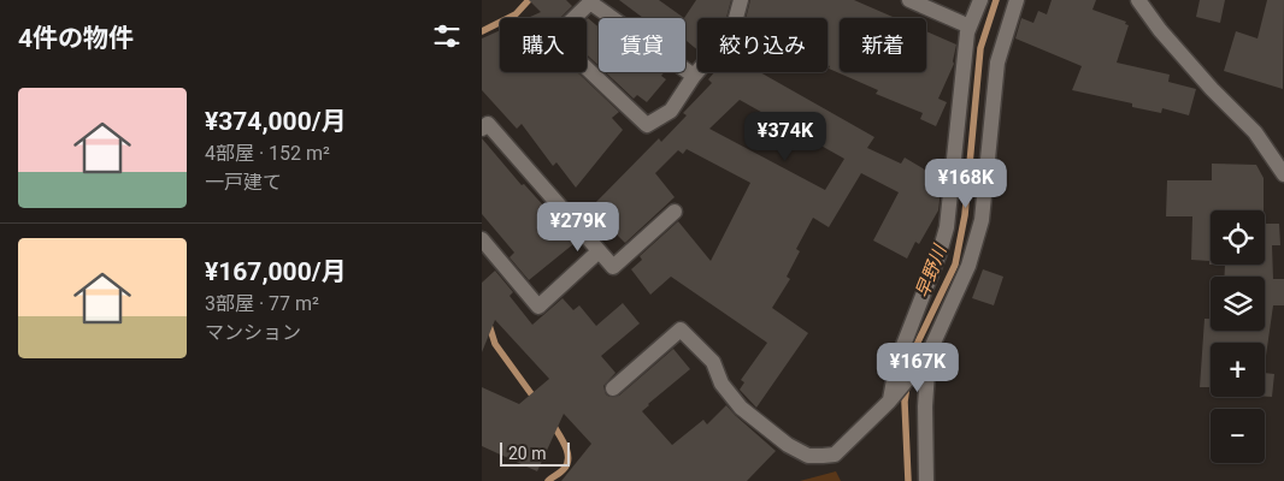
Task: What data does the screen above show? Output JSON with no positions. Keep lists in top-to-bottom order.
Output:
{
  "water": ["早野川"],
  "scale_bar": "20 m",
  "page": {
    "heading": "4件の物件",
    "chip": [
      "購入",
      "賃貸",
      "絞り込み",
      "新着"
    ],
    "list": [
      {
        "name": "¥374,000/月",
        "note": "4部屋 · 152 m² · 一戸建て"
      },
      {
        "name": "¥167,000/月",
        "note": "3部屋 · 77 m² · マンション"
      }
    ],
    "price": [
      "¥374K",
      "¥168K",
      "¥279K",
      "¥167K"
    ],
    "map_buttons": ["+", "−"],
    "scale": "20 m"
  }
}
